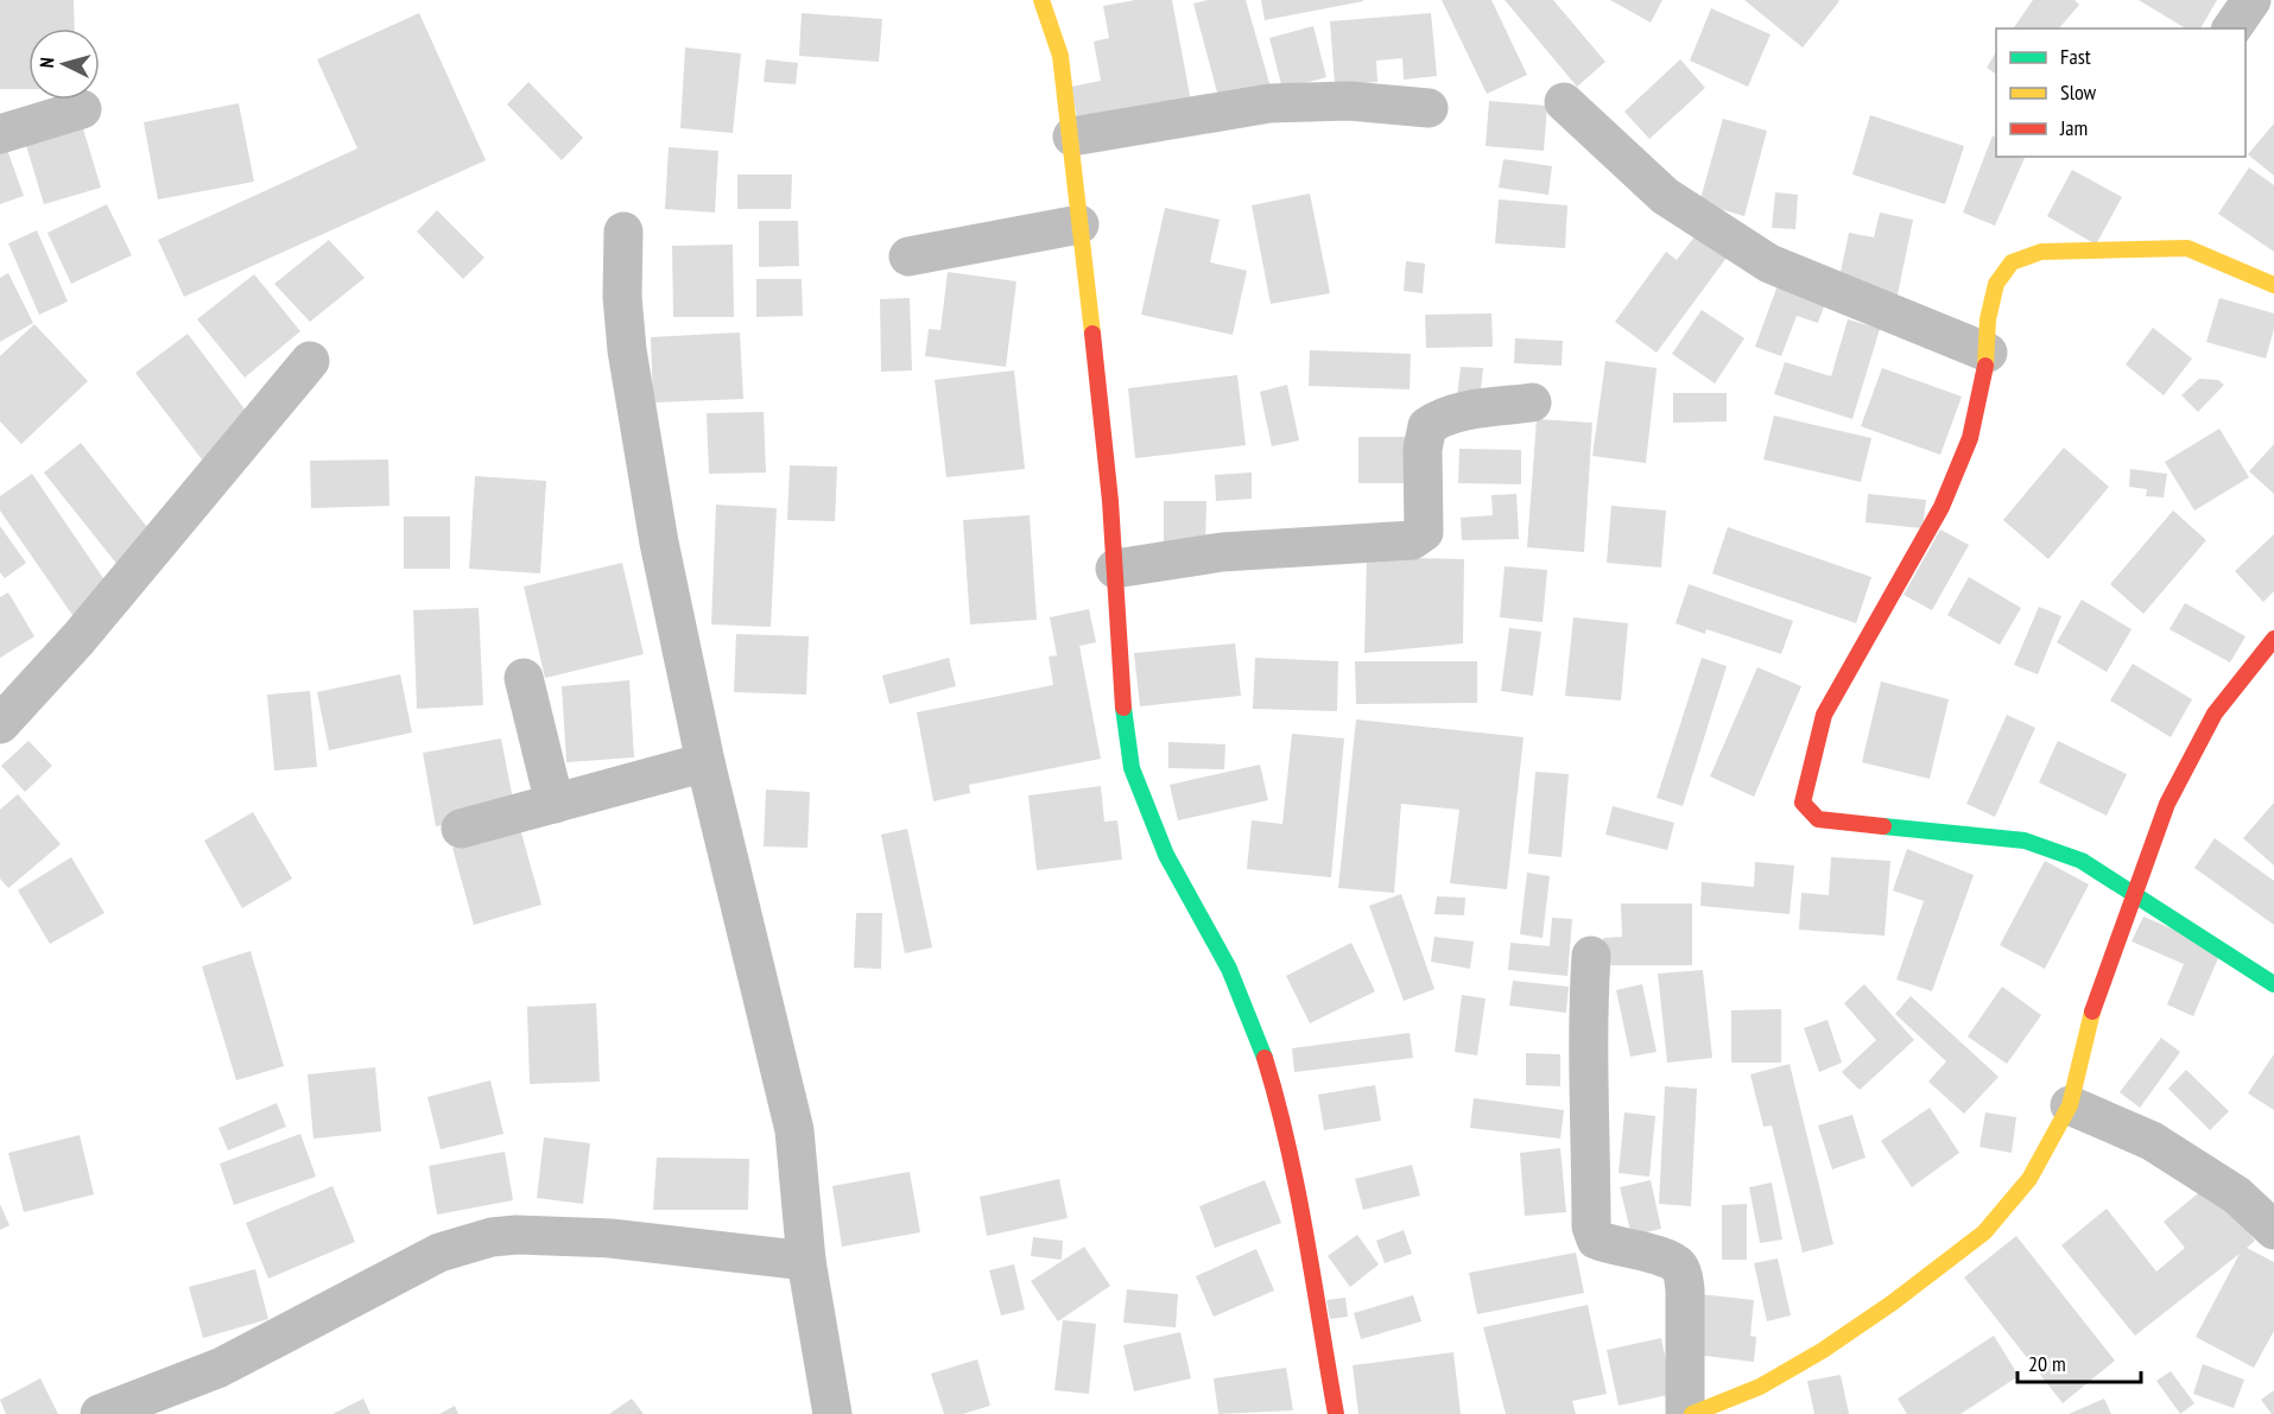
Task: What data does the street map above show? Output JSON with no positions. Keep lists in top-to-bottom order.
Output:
{
  "legend": ["Fast", "Slow", "Jam"],
  "scale_bar": "20 m",
  "north": "left"
}
